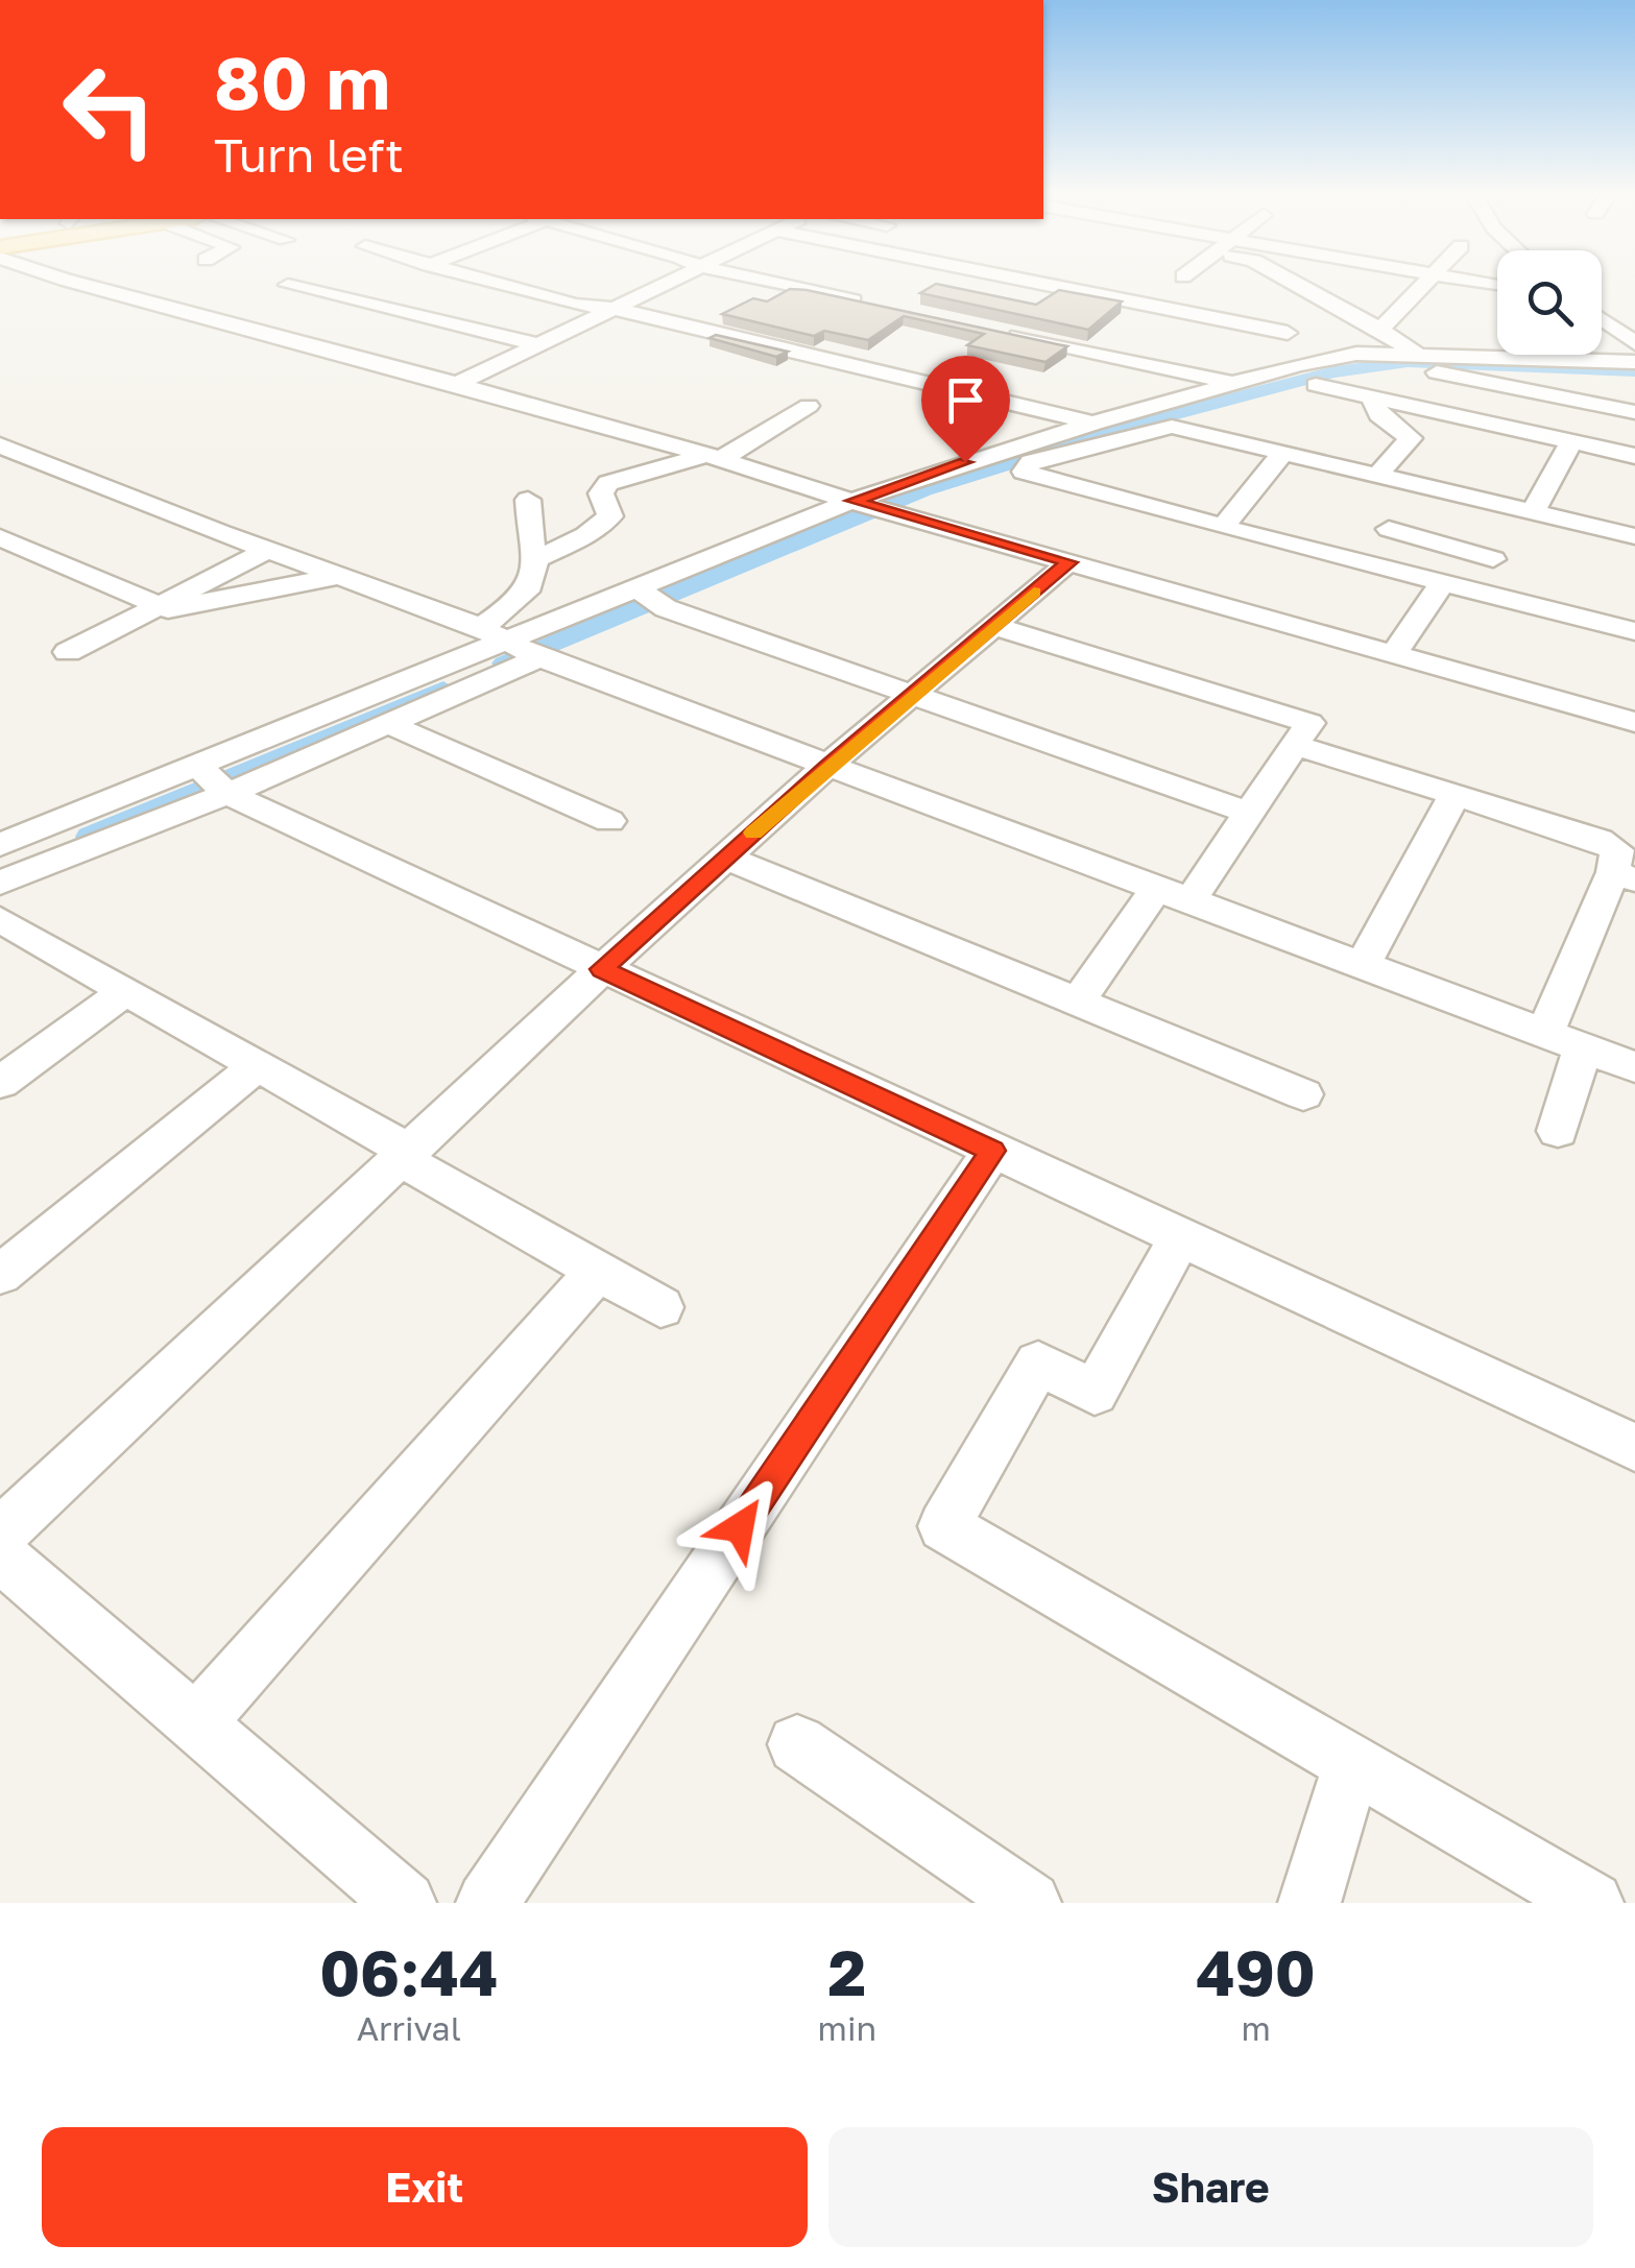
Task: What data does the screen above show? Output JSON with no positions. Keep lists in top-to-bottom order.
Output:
{
  "page": {
    "turn": ["80 m", "Turn left"],
    "eta": [
      "06:44",
      "Arrival",
      "2",
      "min",
      "490",
      "m"
    ],
    "buttons": ["Exit", "Share"]
  }
}
